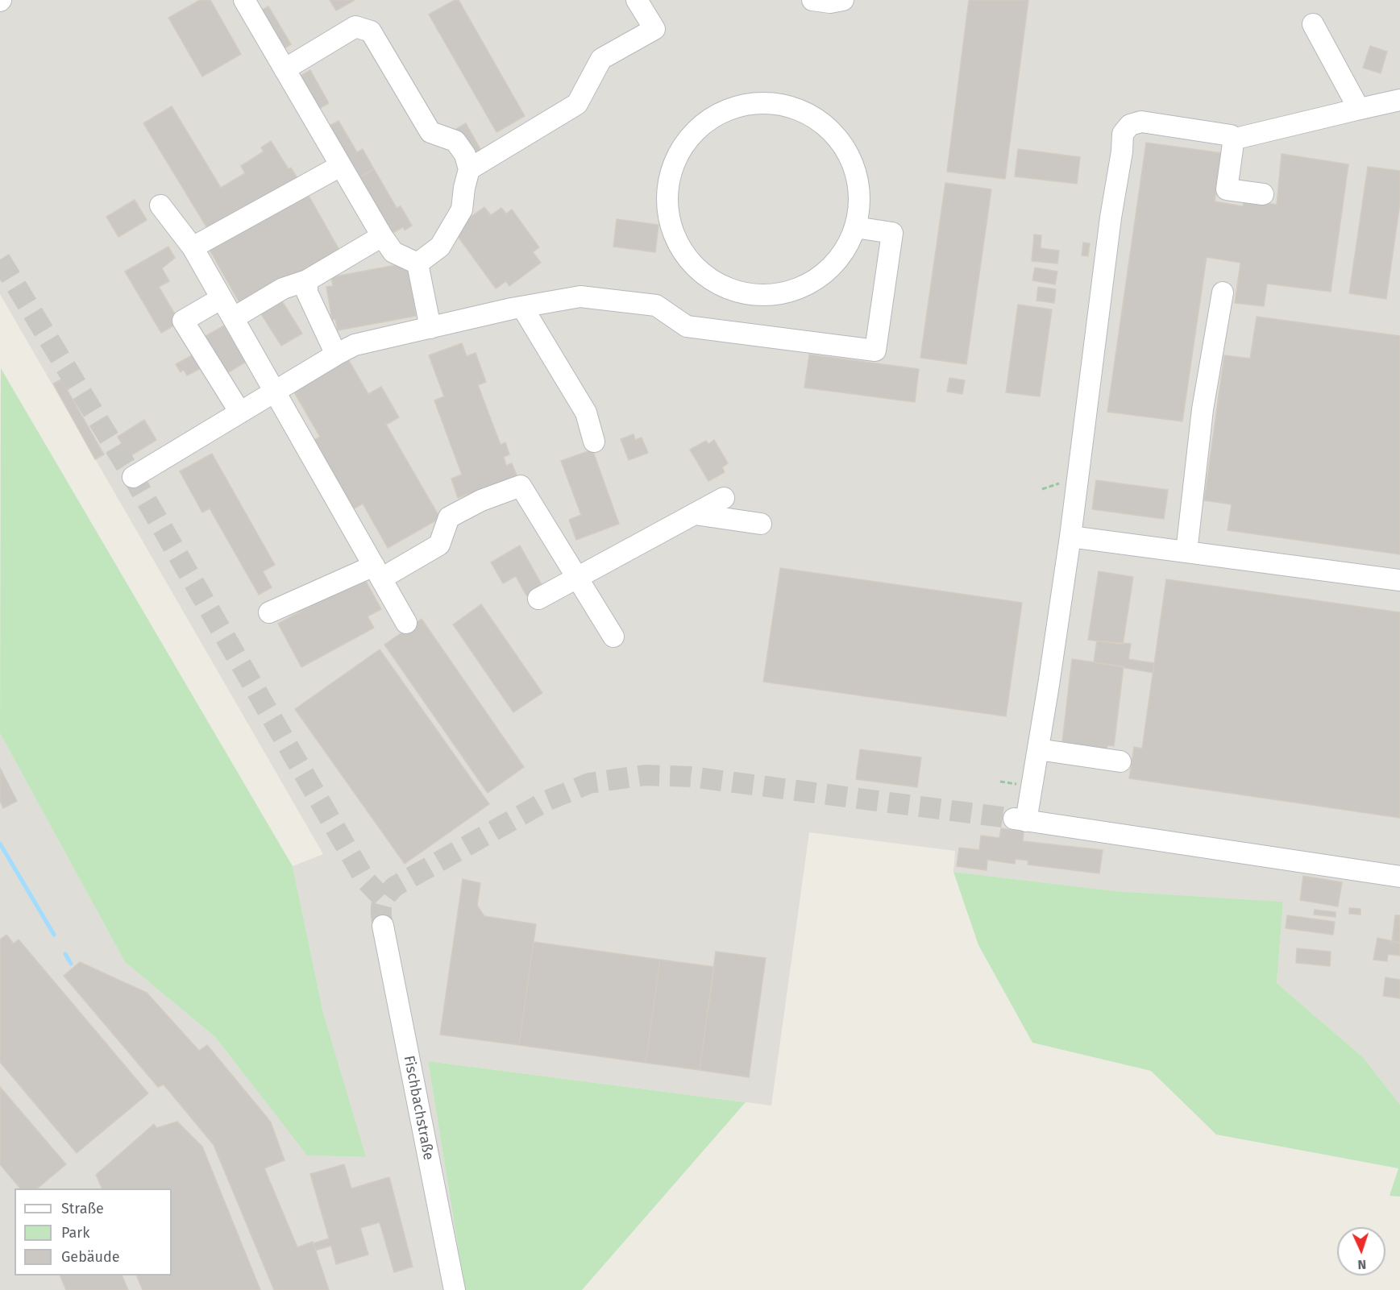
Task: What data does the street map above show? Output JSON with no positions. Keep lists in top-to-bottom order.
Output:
{
  "streets": {
    "street": ["Fischbachstraße"]
  },
  "legend": ["Straße", "Park", "Gebäude"],
  "north": "bottom"
}
